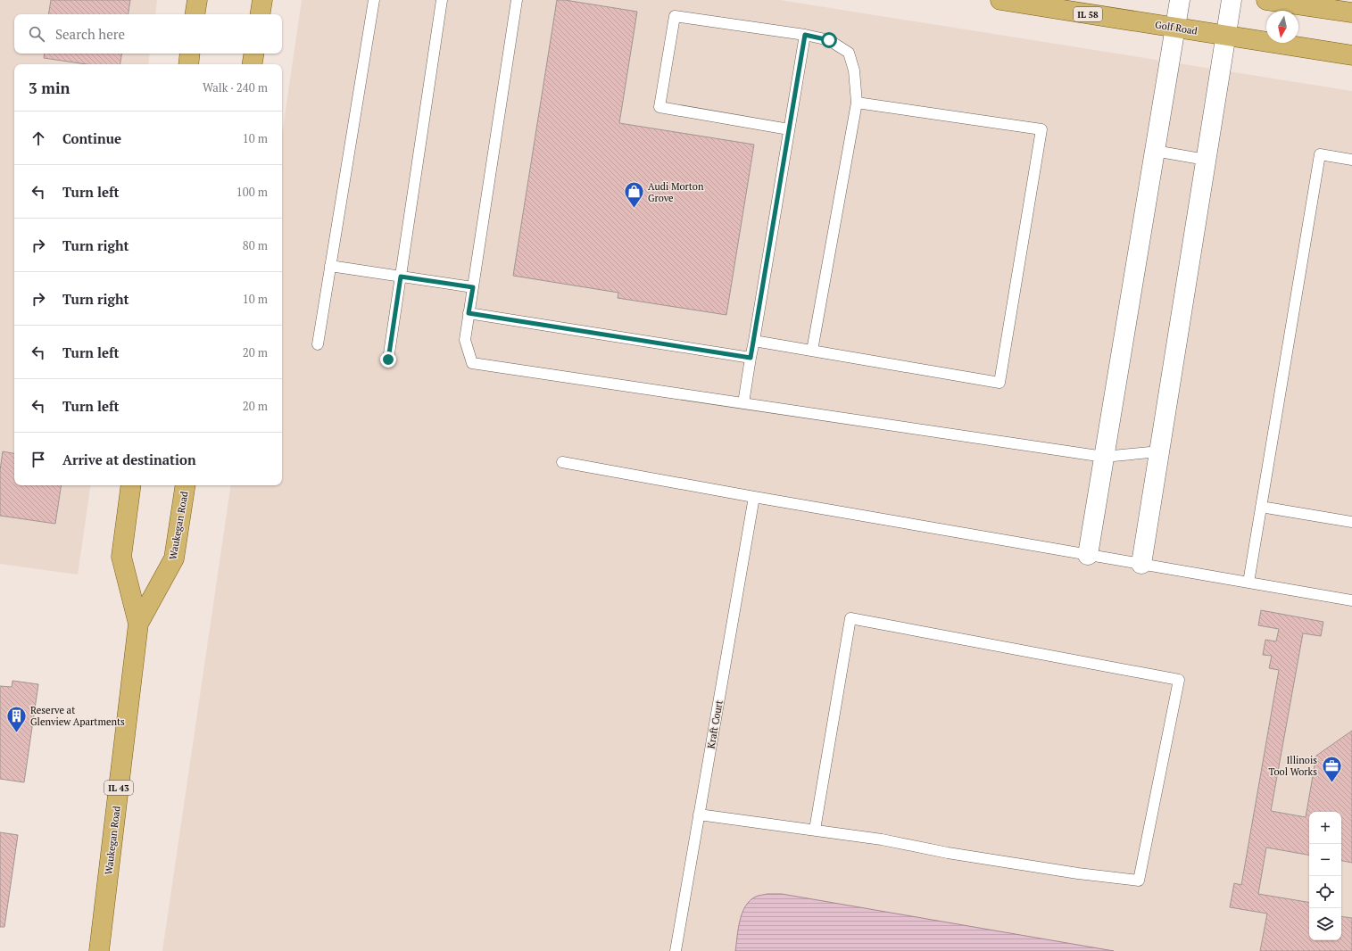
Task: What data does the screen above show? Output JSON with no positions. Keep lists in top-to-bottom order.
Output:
{
  "streets": {
    "main road": [
      "IL 58",
      "Golf Road",
      "Waukegan Road",
      "IL 43"
    ],
    "lane": ["Kraft Court"]
  },
  "places": {
    "shop": ["Audi Morton Grove"],
    "building": ["Reserve at Glenview Apartments"],
    "office": ["Illinois Tool Works"]
  },
  "north": "bottom",
  "page": {
    "search": "Search here",
    "heading": ["3 min", "Walk · 240 m"],
    "list": [
      ["Continue", "10 m"],
      ["Turn left", "100 m"],
      ["Turn right", "80 m"],
      ["Turn right", "10 m"],
      ["Turn left", "20 m"],
      ["Turn left", "20 m"],
      "Arrive at destination"
    ],
    "map_buttons": ["+", "−"]
  }
}
